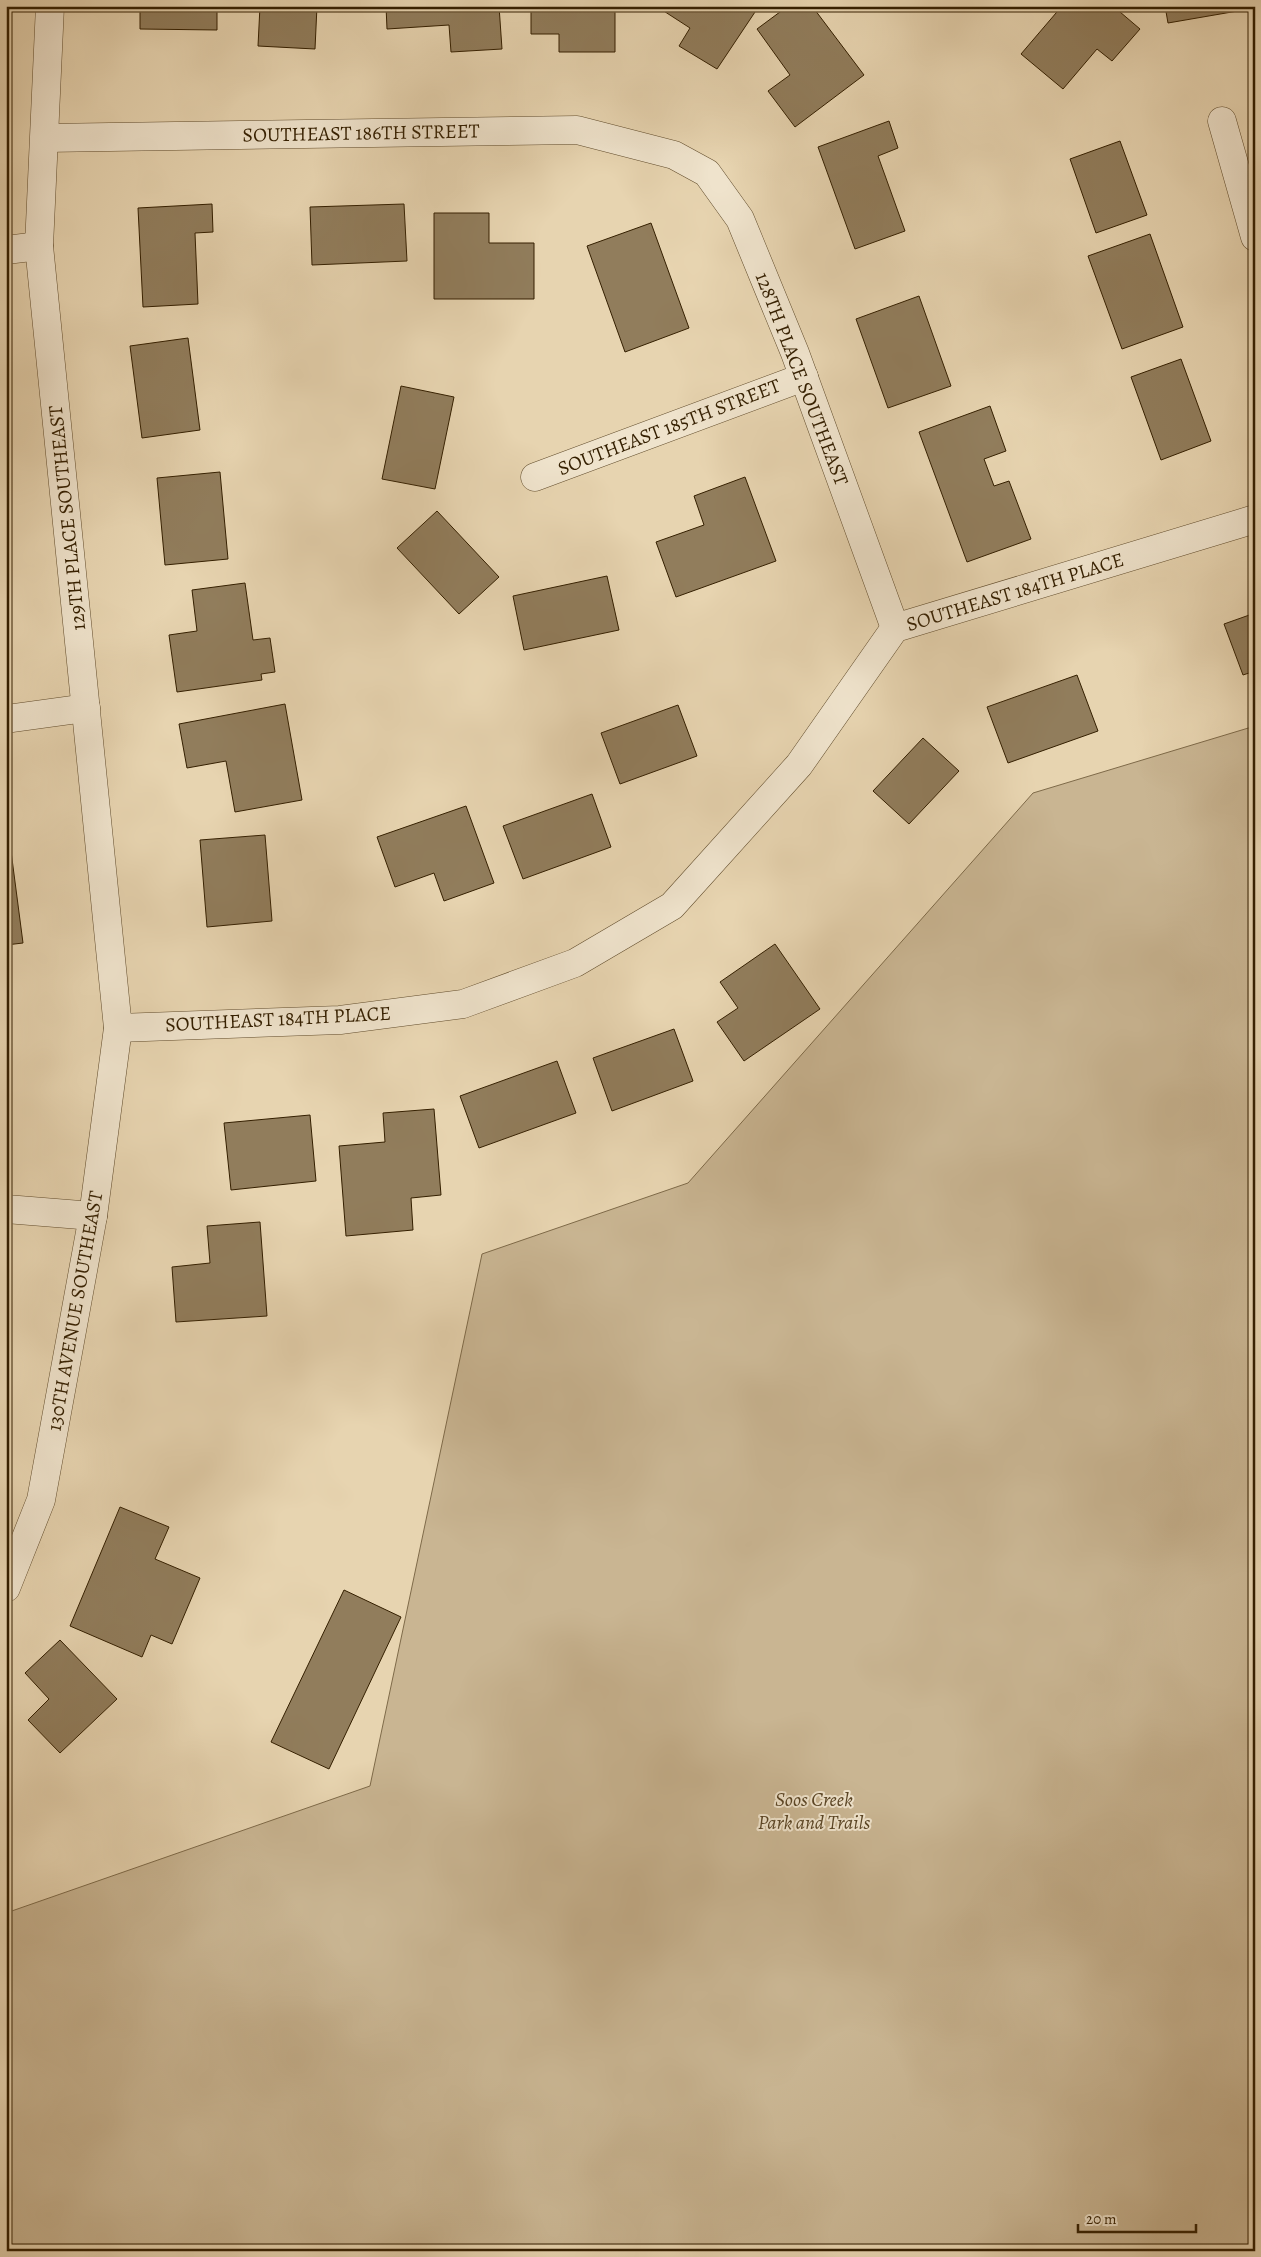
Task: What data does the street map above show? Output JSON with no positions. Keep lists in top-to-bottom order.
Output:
{
  "streets": {
    "street": [
      "SOUTHEAST 186TH STREET",
      "128TH PLACE SOUTHEAST",
      "SOUTHEAST 185TH STREET",
      "129TH PLACE SOUTHEAST",
      "SOUTHEAST 184TH PLACE",
      "130TH AVENUE SOUTHEAST"
    ]
  },
  "crossings": [
    ["SOUTHEAST 186TH STREET", "128TH PLACE SOUTHEAST"],
    ["SOUTHEAST 186TH STREET", "129TH PLACE SOUTHEAST"],
    ["128TH PLACE SOUTHEAST", "SOUTHEAST 185TH STREET"],
    ["128TH PLACE SOUTHEAST", "SOUTHEAST 184TH PLACE"],
    ["129TH PLACE SOUTHEAST", "SOUTHEAST 184TH PLACE"],
    ["129TH PLACE SOUTHEAST", "130TH AVENUE SOUTHEAST"],
    ["SOUTHEAST 184TH PLACE", "130TH AVENUE SOUTHEAST"]
  ],
  "parks": ["Soos Creek Park and Trails"],
  "scale_bar": "20 m"
}
